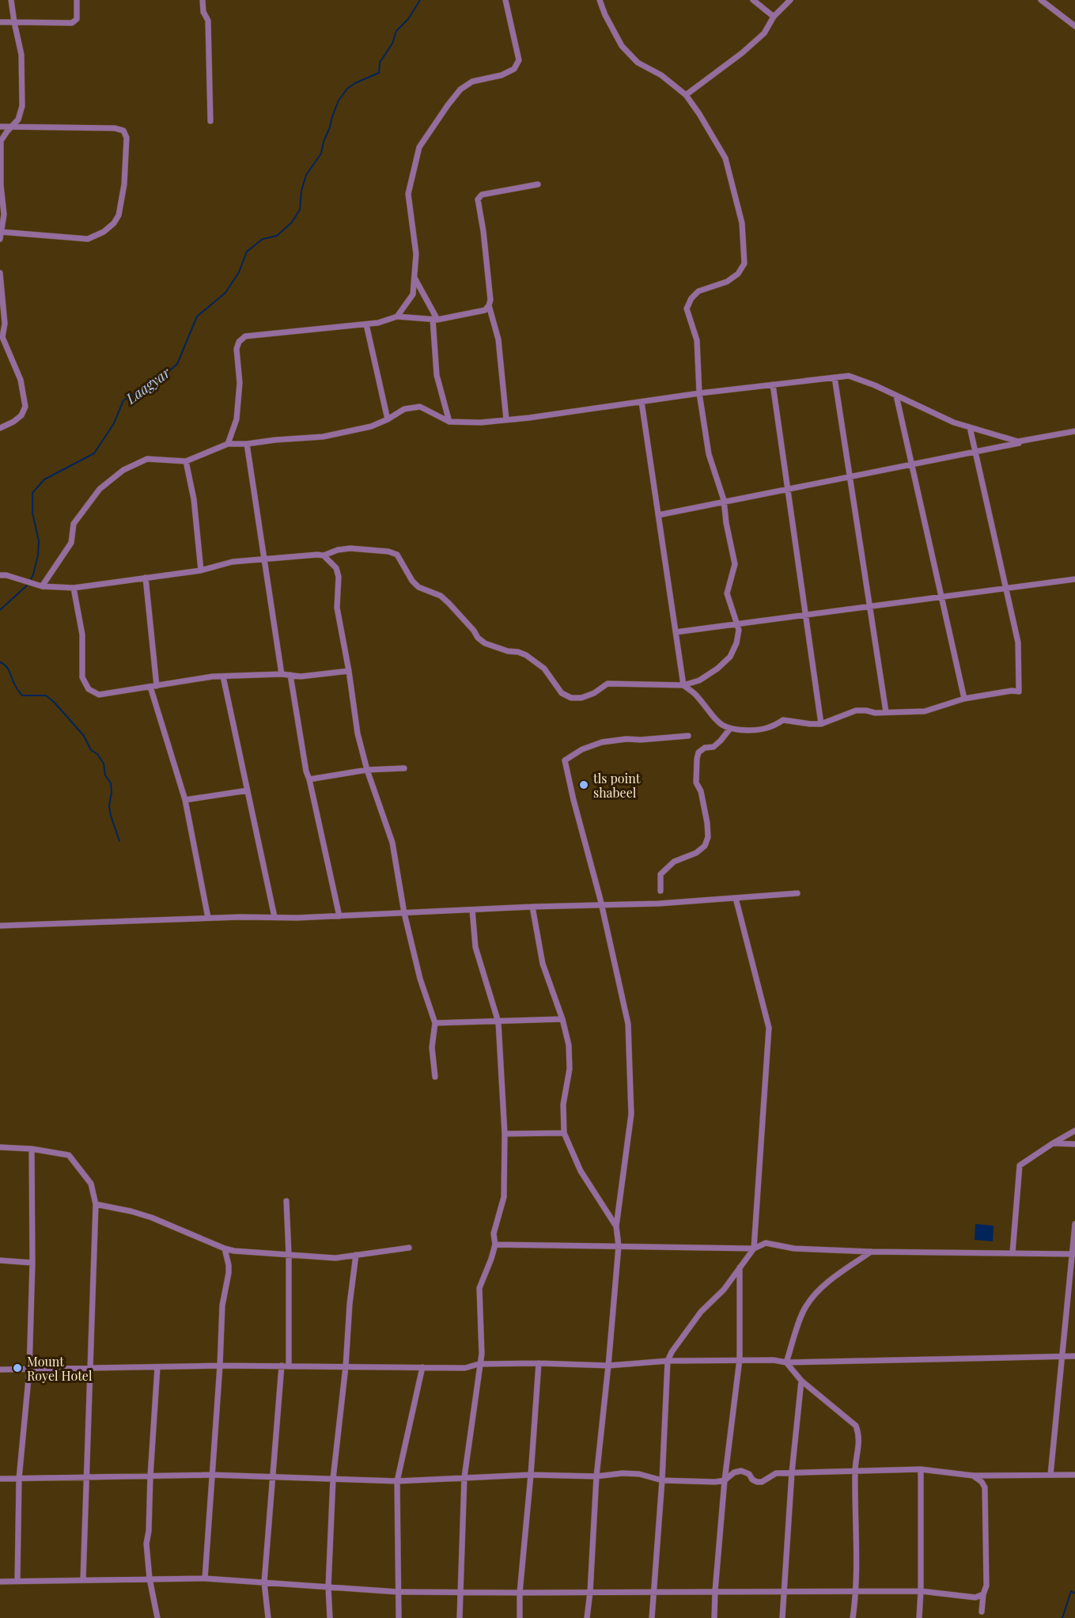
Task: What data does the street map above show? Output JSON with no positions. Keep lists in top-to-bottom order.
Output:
{
  "water": ["Laagyar"],
  "places": ["tls point shabeel", "Mount Royel Hotel"]
}
